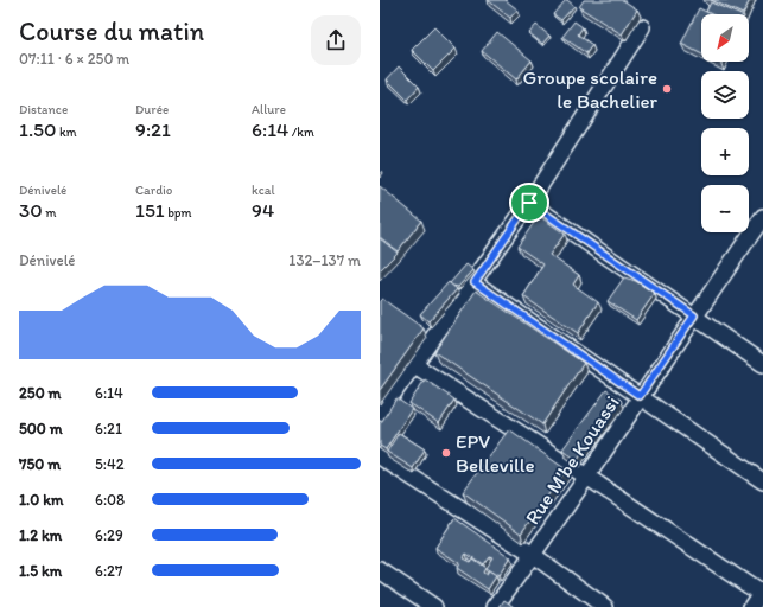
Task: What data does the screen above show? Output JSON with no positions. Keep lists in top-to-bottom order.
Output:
{
  "streets": {
    "street": ["Rue M'be Kouassi"]
  },
  "places": ["Groupe scolaire le Bachelier", "EPV Belleville"],
  "north": "bottom left",
  "page": {
    "heading": ["Course du matin", "07:11 · 6 × 250 m"],
    "map_buttons": ["+", "−"],
    "stats": [
      ["Distance", "1.50 km"],
      ["Durée", "9:21"],
      ["Allure", "6:14 /km"],
      ["Dénivelé", "30 m"],
      ["Cardio", "151 bpm"],
      ["kcal", "94"]
    ],
    "chart": ["Dénivelé", "132–137 m"],
    "list": [
      {
        "name": "250 m",
        "note": "6:14"
      },
      {
        "name": "500 m",
        "note": "6:21"
      },
      {
        "name": "750 m",
        "note": "5:42"
      },
      {
        "name": "1.0 km",
        "note": "6:08"
      },
      {
        "name": "1.2 km",
        "note": "6:29"
      },
      {
        "name": "1.5 km",
        "note": "6:27"
      }
    ]
  }
}
